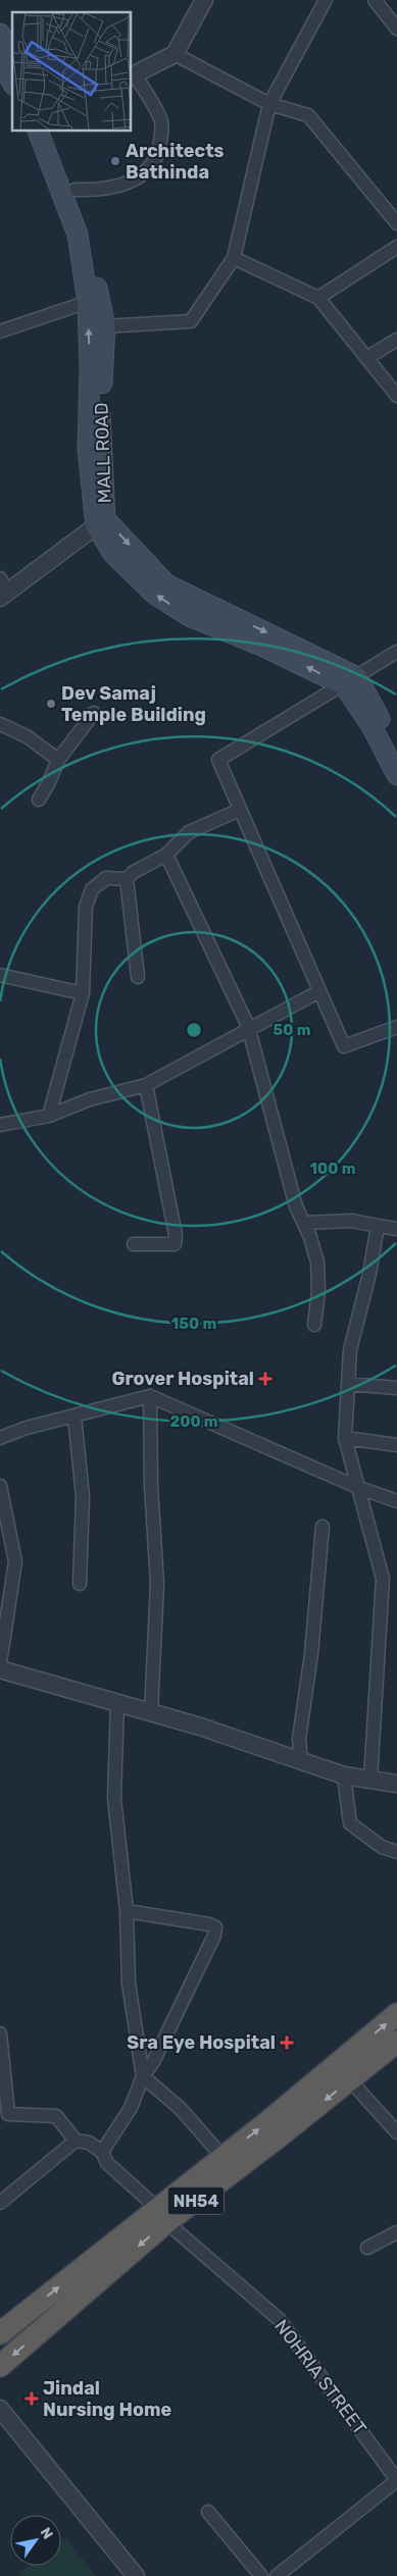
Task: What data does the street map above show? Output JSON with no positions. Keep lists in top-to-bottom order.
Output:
{
  "streets": {
    "highway": ["NH54"],
    "main road": ["MALL ROAD"],
    "street": ["NOHRIA STREET"]
  },
  "crossings": [
    ["NH54", "NOHRIA STREET"]
  ],
  "places": {
    "other": ["Architects Bathinda", "Dev Samaj Temple Building"],
    "health": ["Grover Hospital", "Sra Eye Hospital", "Jindal Nursing Home"]
  },
  "north": "top right",
  "rings": [
    "50 m",
    "100 m",
    "150 m",
    "200 m"
  ]
}
